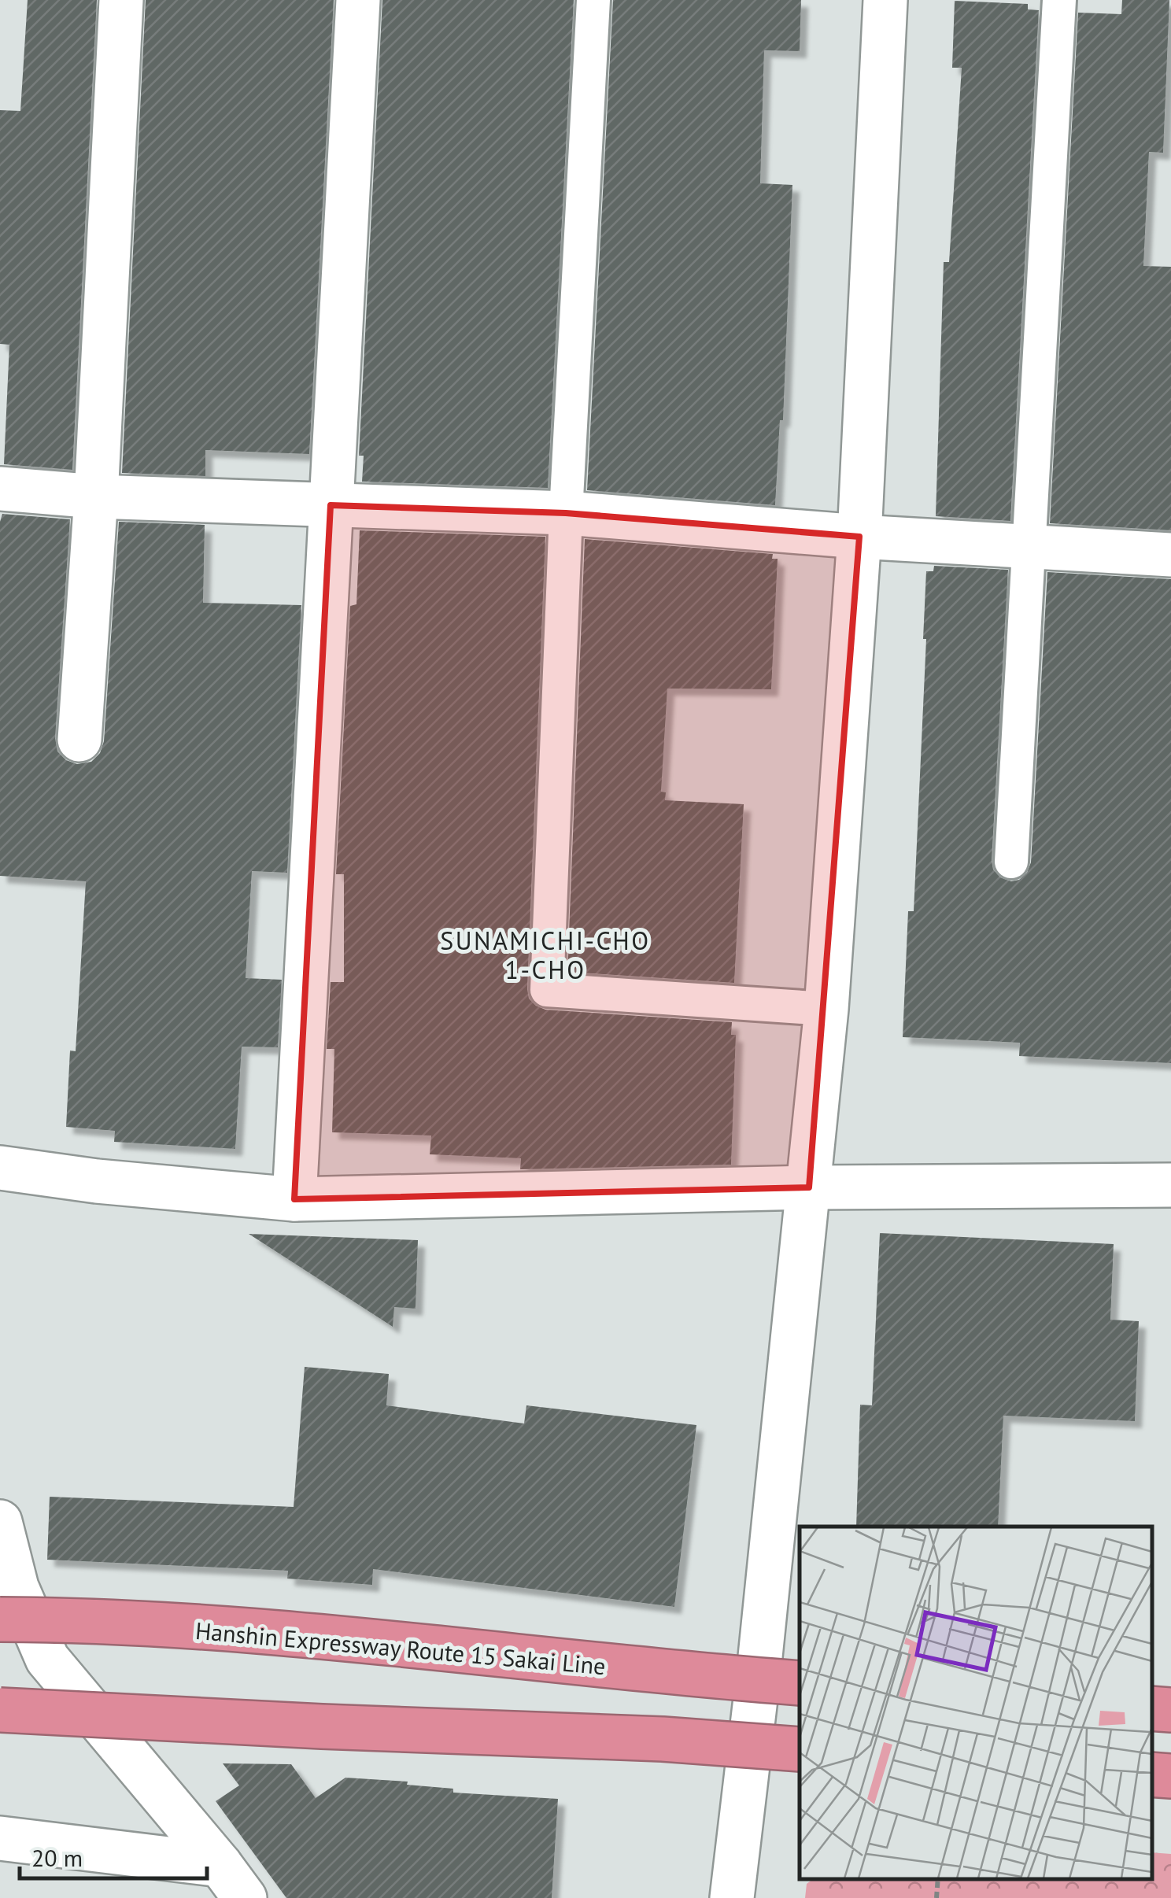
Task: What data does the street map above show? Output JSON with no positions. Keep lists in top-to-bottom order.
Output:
{
  "streets": {
    "highway": ["Hanshin Expressway Route 15 Sakai Line"]
  },
  "districts": ["SUNAMICHI-CHO 1-CHO"],
  "scale_bar": "20 m"
}
